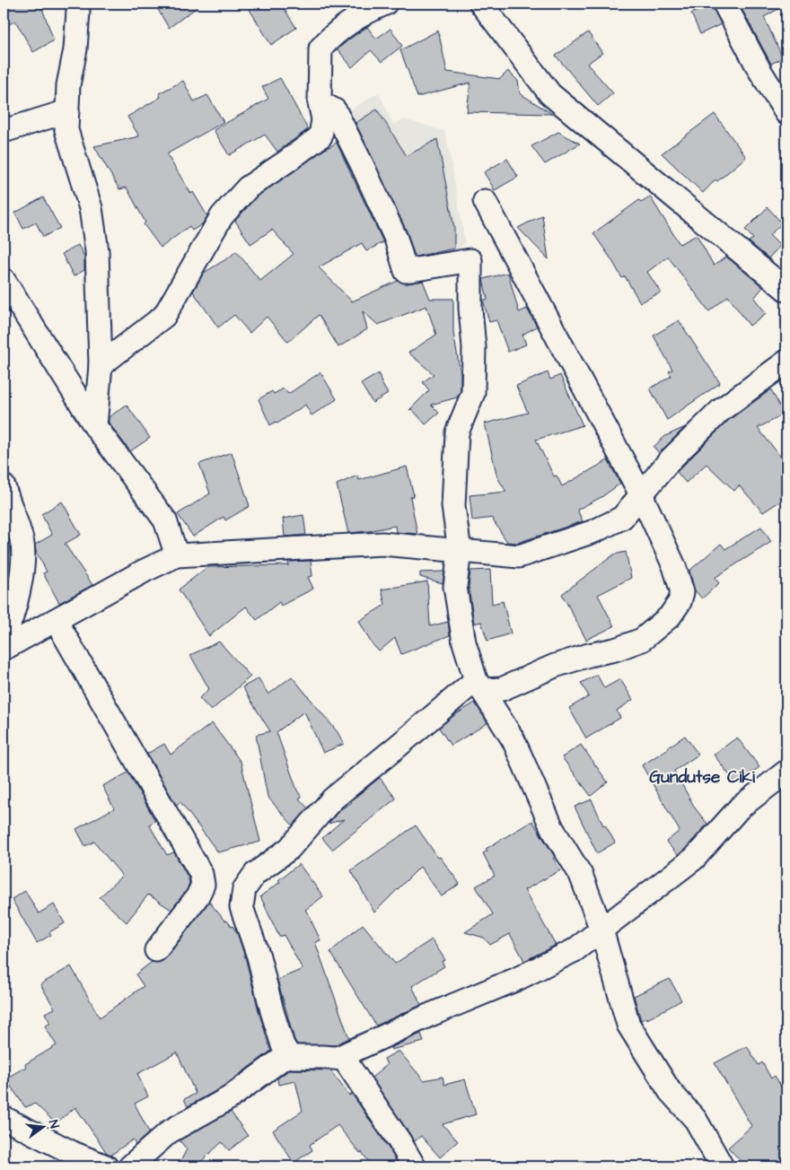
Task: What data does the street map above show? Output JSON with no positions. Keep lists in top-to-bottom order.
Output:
{
  "districts": ["Gundutse Ciki"],
  "north": "right"
}
